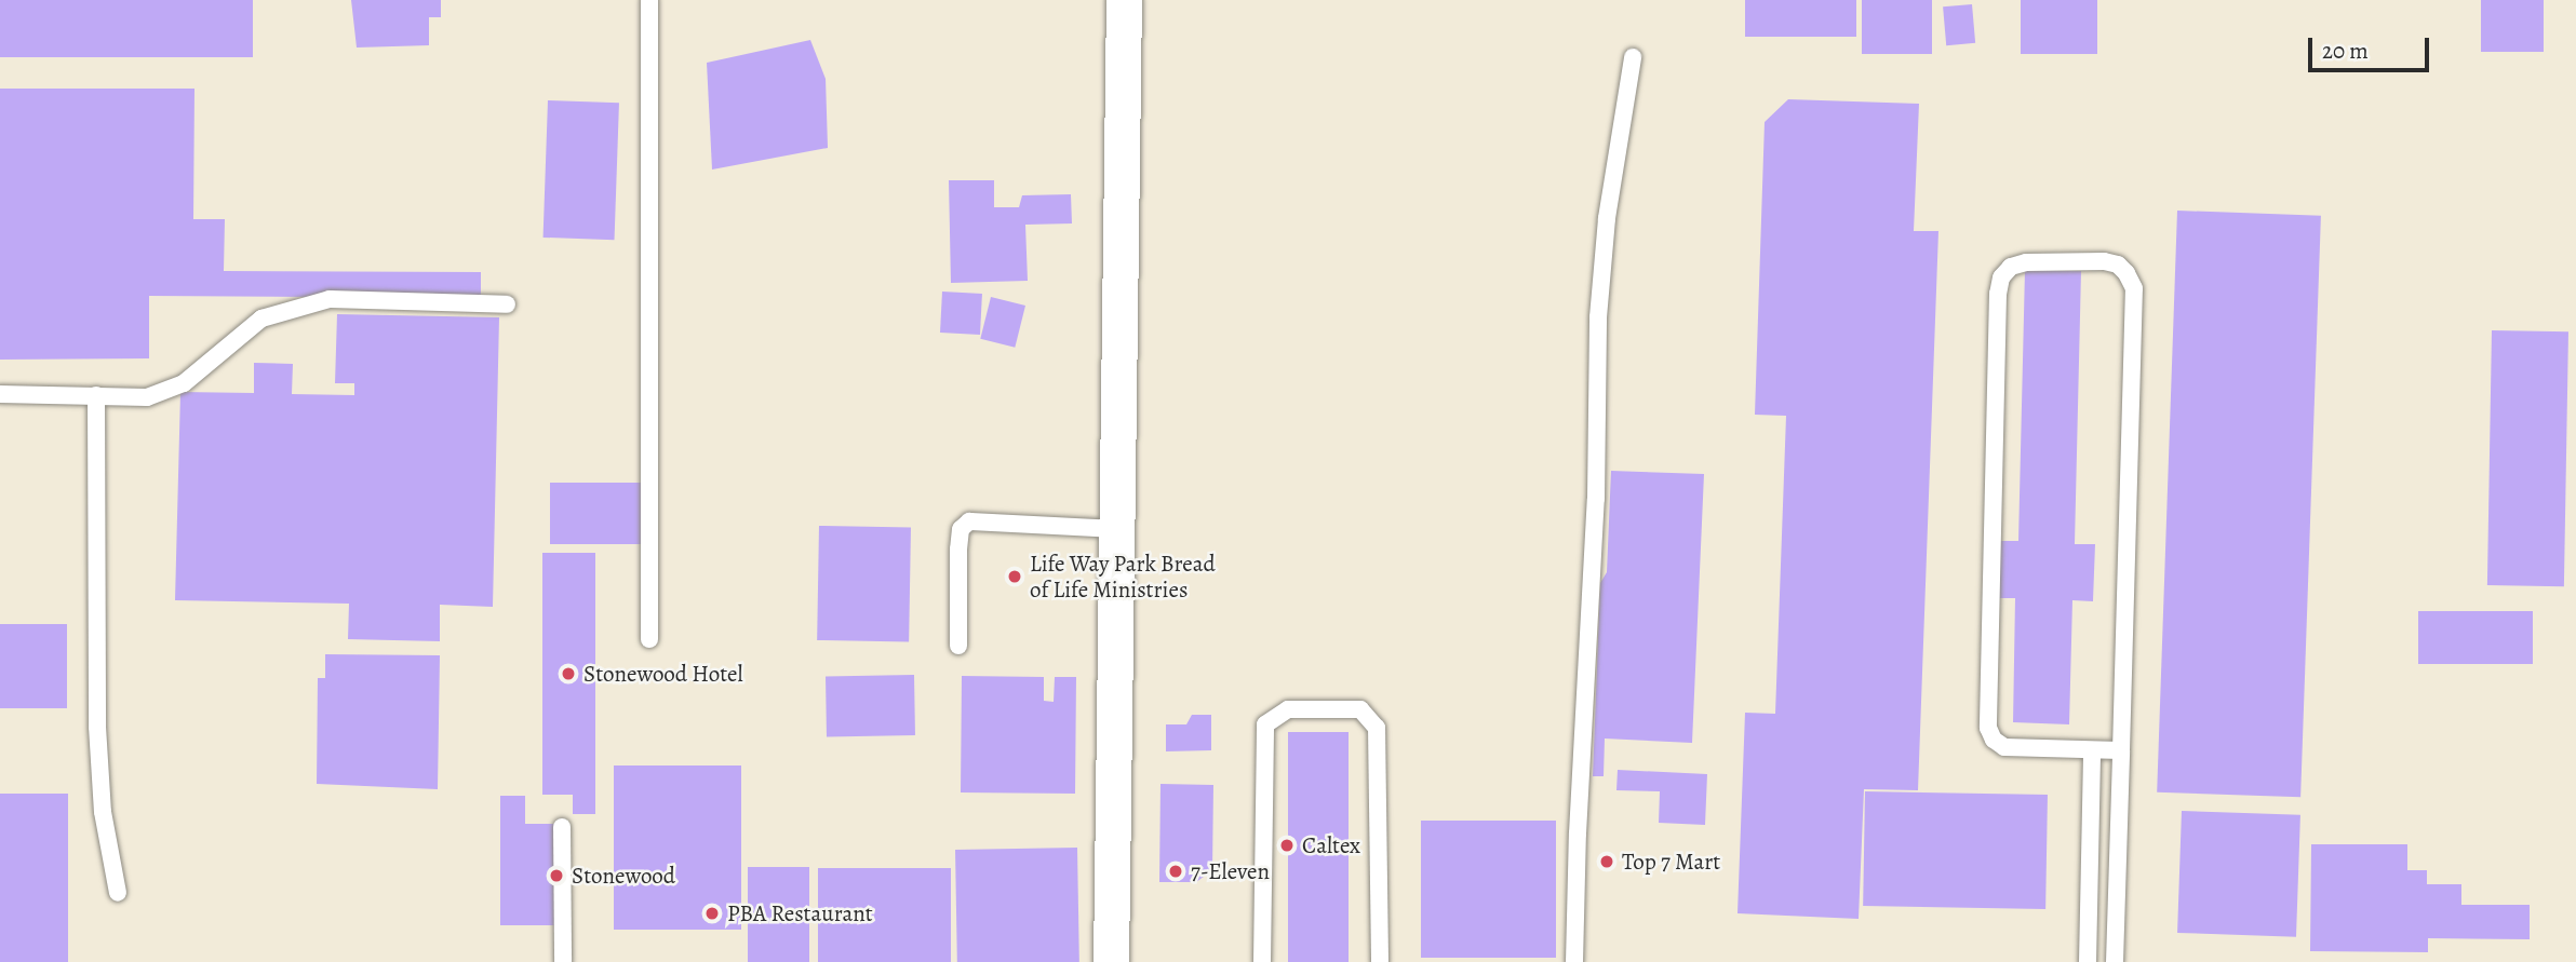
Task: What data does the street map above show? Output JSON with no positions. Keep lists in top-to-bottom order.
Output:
{
  "places": [
    "Life Way Park Bread of Life Ministries",
    "Stonewood Hotel",
    "Caltex",
    "Top 7 Mart",
    "7-Eleven",
    "Stonewood",
    "PBA Restaurant"
  ],
  "scale_bar": "20 m"
}
